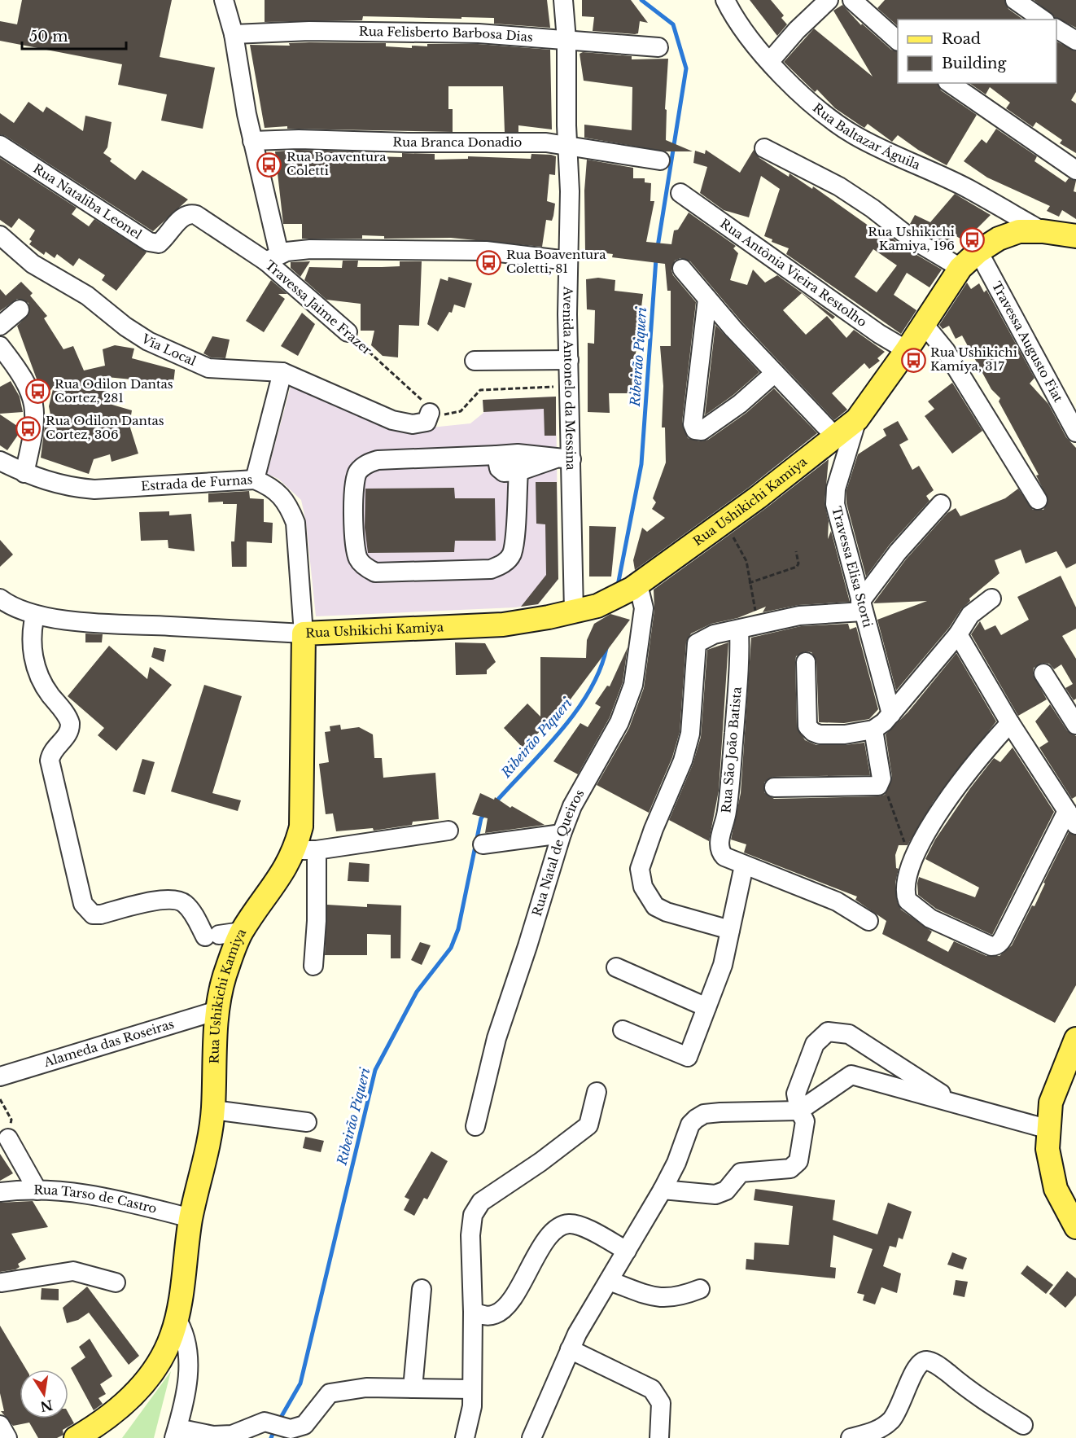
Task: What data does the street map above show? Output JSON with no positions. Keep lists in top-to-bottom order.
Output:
{
  "streets": {
    "main road": ["Rua Ushikichi Kamiya"],
    "street": [
      "Rua Felisberto Barbosa Dias",
      "Rua Baltazar Águila",
      "Rua Branca Donadio",
      "Rua Nataliba Leonel",
      "Rua Antônia Vieira Restolho",
      "Travessa Jaime Frazer",
      "Travessa Augusto Fiat",
      "Via Local",
      "Avenida Antonelo da Messina",
      "Estrada de Furnas",
      "Travessa Elisa Storti",
      "Rua São João Batista",
      "Rua Natal de Queiros",
      "Alameda das Roseiras",
      "Rua Tarso de Castro"
    ]
  },
  "crossings": [
    ["Rua Felisberto Barbosa Dias", "Avenida Antonelo da Messina"],
    ["Rua Baltazar Águila", "Rua Ushikichi Kamiya"],
    ["Rua Branca Donadio", "Avenida Antonelo da Messina"],
    ["Rua Nataliba Leonel", "Travessa Jaime Frazer"],
    ["Rua Antônia Vieira Restolho", "Rua Ushikichi Kamiya"],
    ["Travessa Augusto Fiat", "Rua Ushikichi Kamiya"],
    ["Avenida Antonelo da Messina", "Rua Ushikichi Kamiya"],
    ["Estrada de Furnas", "Rua Ushikichi Kamiya"],
    ["Rua Ushikichi Kamiya", "Travessa Elisa Storti"],
    ["Rua Ushikichi Kamiya", "Rua Natal de Queiros"],
    ["Rua Ushikichi Kamiya", "Alameda das Roseiras"],
    ["Rua Ushikichi Kamiya", "Rua Tarso de Castro"]
  ],
  "water": ["Ribeirão Piqueri"],
  "places": {
    "bus stop": [
      "Rua Boaventura Coletti",
      "Rua Ushikichi Kamiya, 196",
      "Rua Boaventura Coletti, 81",
      "Rua Ushikichi Kamiya, 317",
      "Rua Odilon Dantas Cortez, 281",
      "Rua Odilon Dantas Cortez, 306"
    ]
  },
  "legend": ["Road", "Building"],
  "scale_bar": "50 m",
  "north": "bottom"
}
